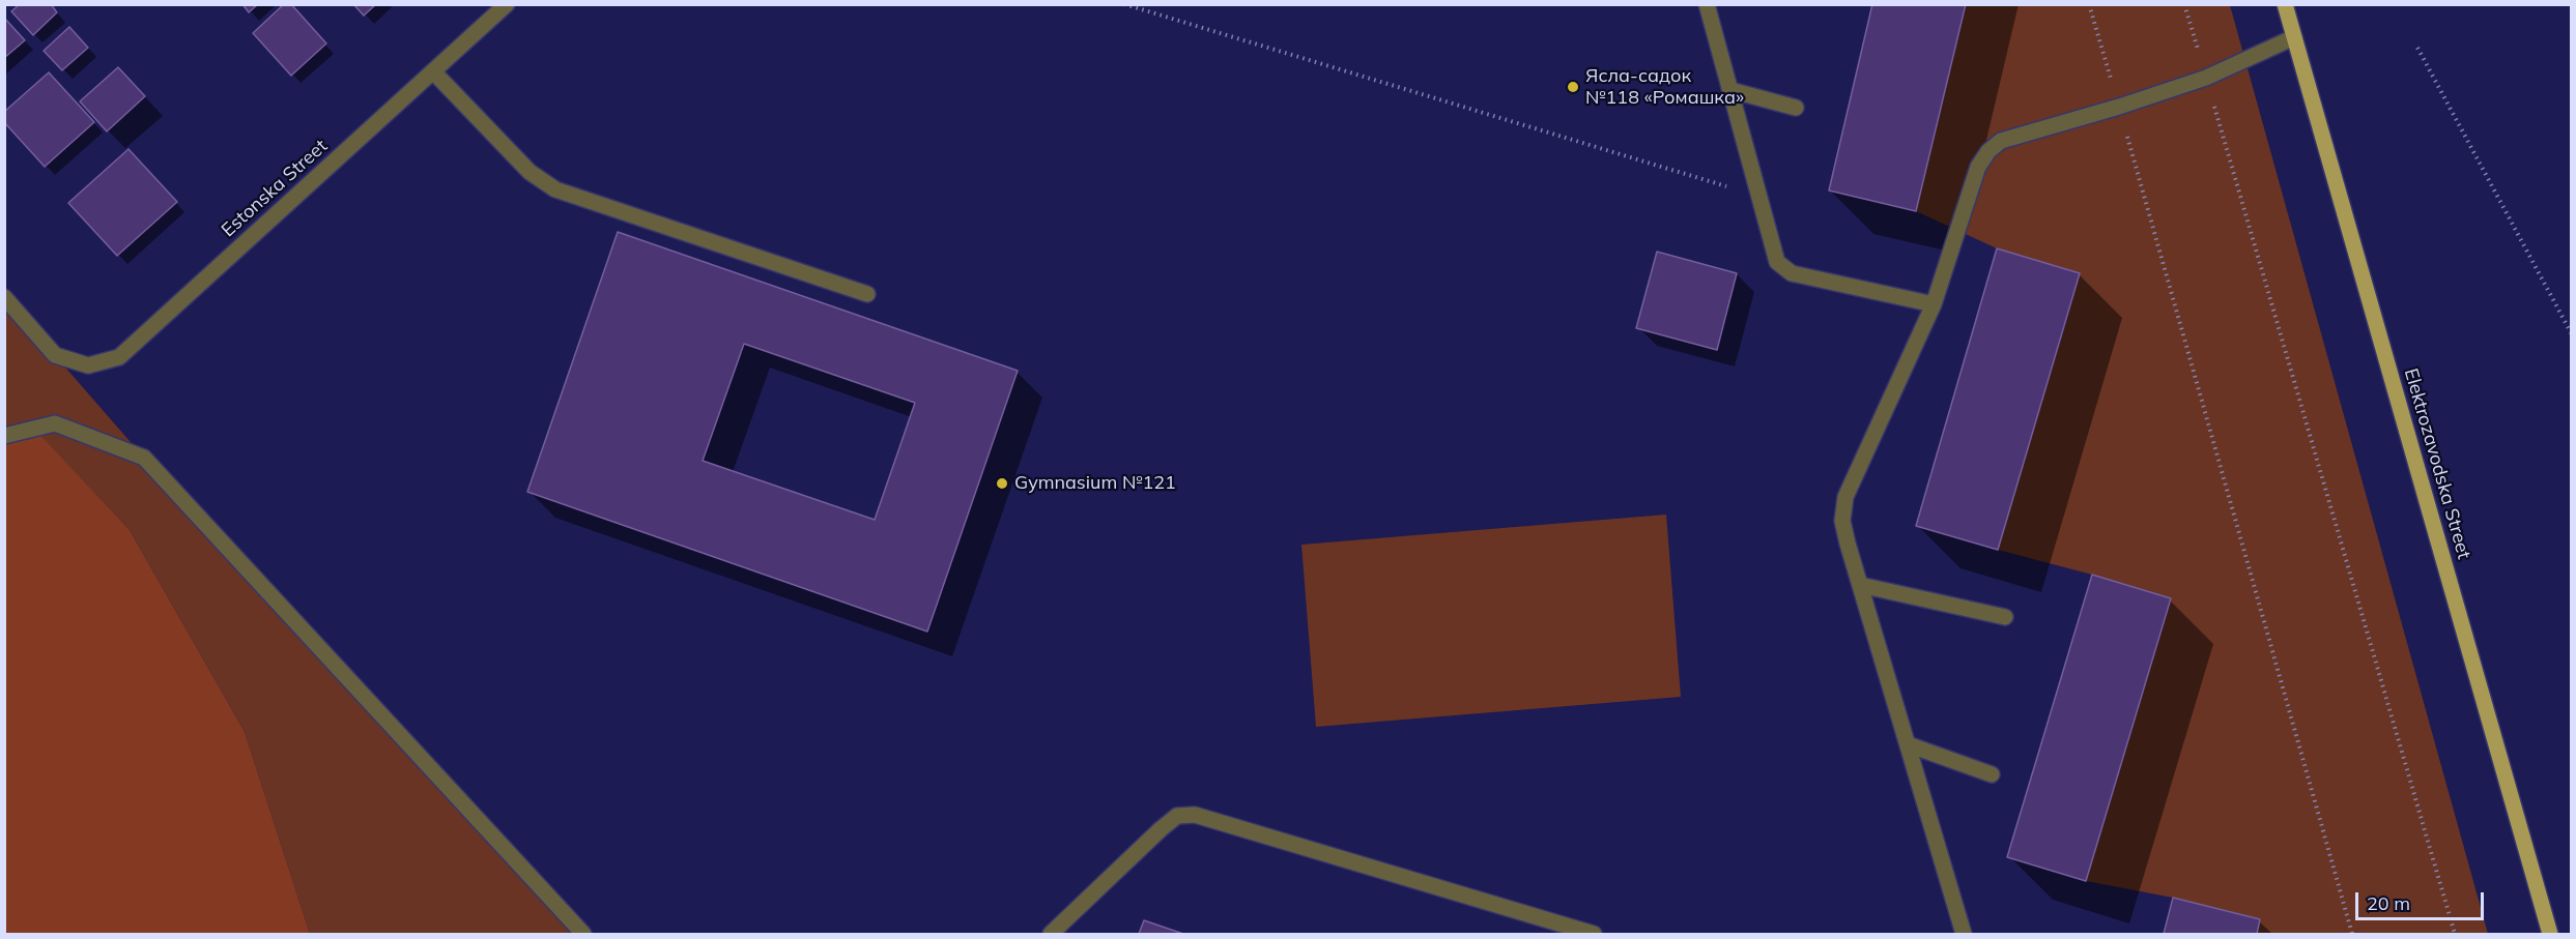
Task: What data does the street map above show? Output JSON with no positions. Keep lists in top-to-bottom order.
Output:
{
  "streets": {
    "main road": ["Elektrozavodska Street"],
    "street": ["Estonska Street"]
  },
  "places": ["Ясла-садок №118 «Ромашка»", "Gymnasium №121"],
  "scale_bar": "20 m"
}
